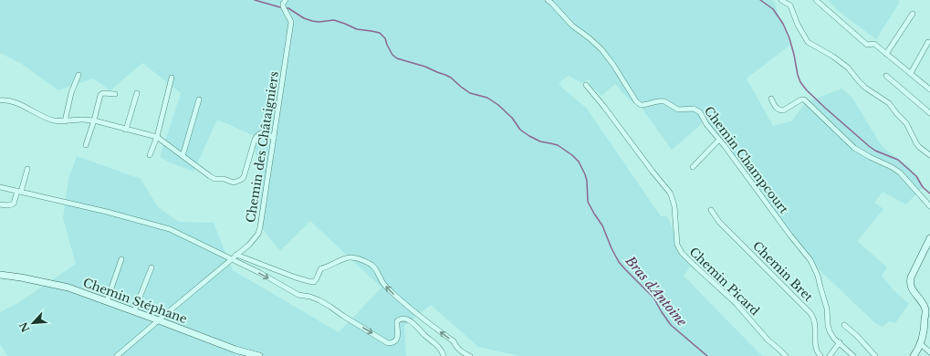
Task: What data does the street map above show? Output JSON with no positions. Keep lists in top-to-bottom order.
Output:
{
  "streets": {
    "main road": ["Chemin Stéphane"],
    "street": [
      "Chemin des Châtaigniers",
      "Chemin Champcourt",
      "Chemin Bret",
      "Chemin Picard"
    ]
  },
  "crossings": [
    ["Chemin des Châtaigniers", "Chemin Stéphane"]
  ],
  "water": ["Bras d'Antoine"],
  "north": "bottom left"
}
